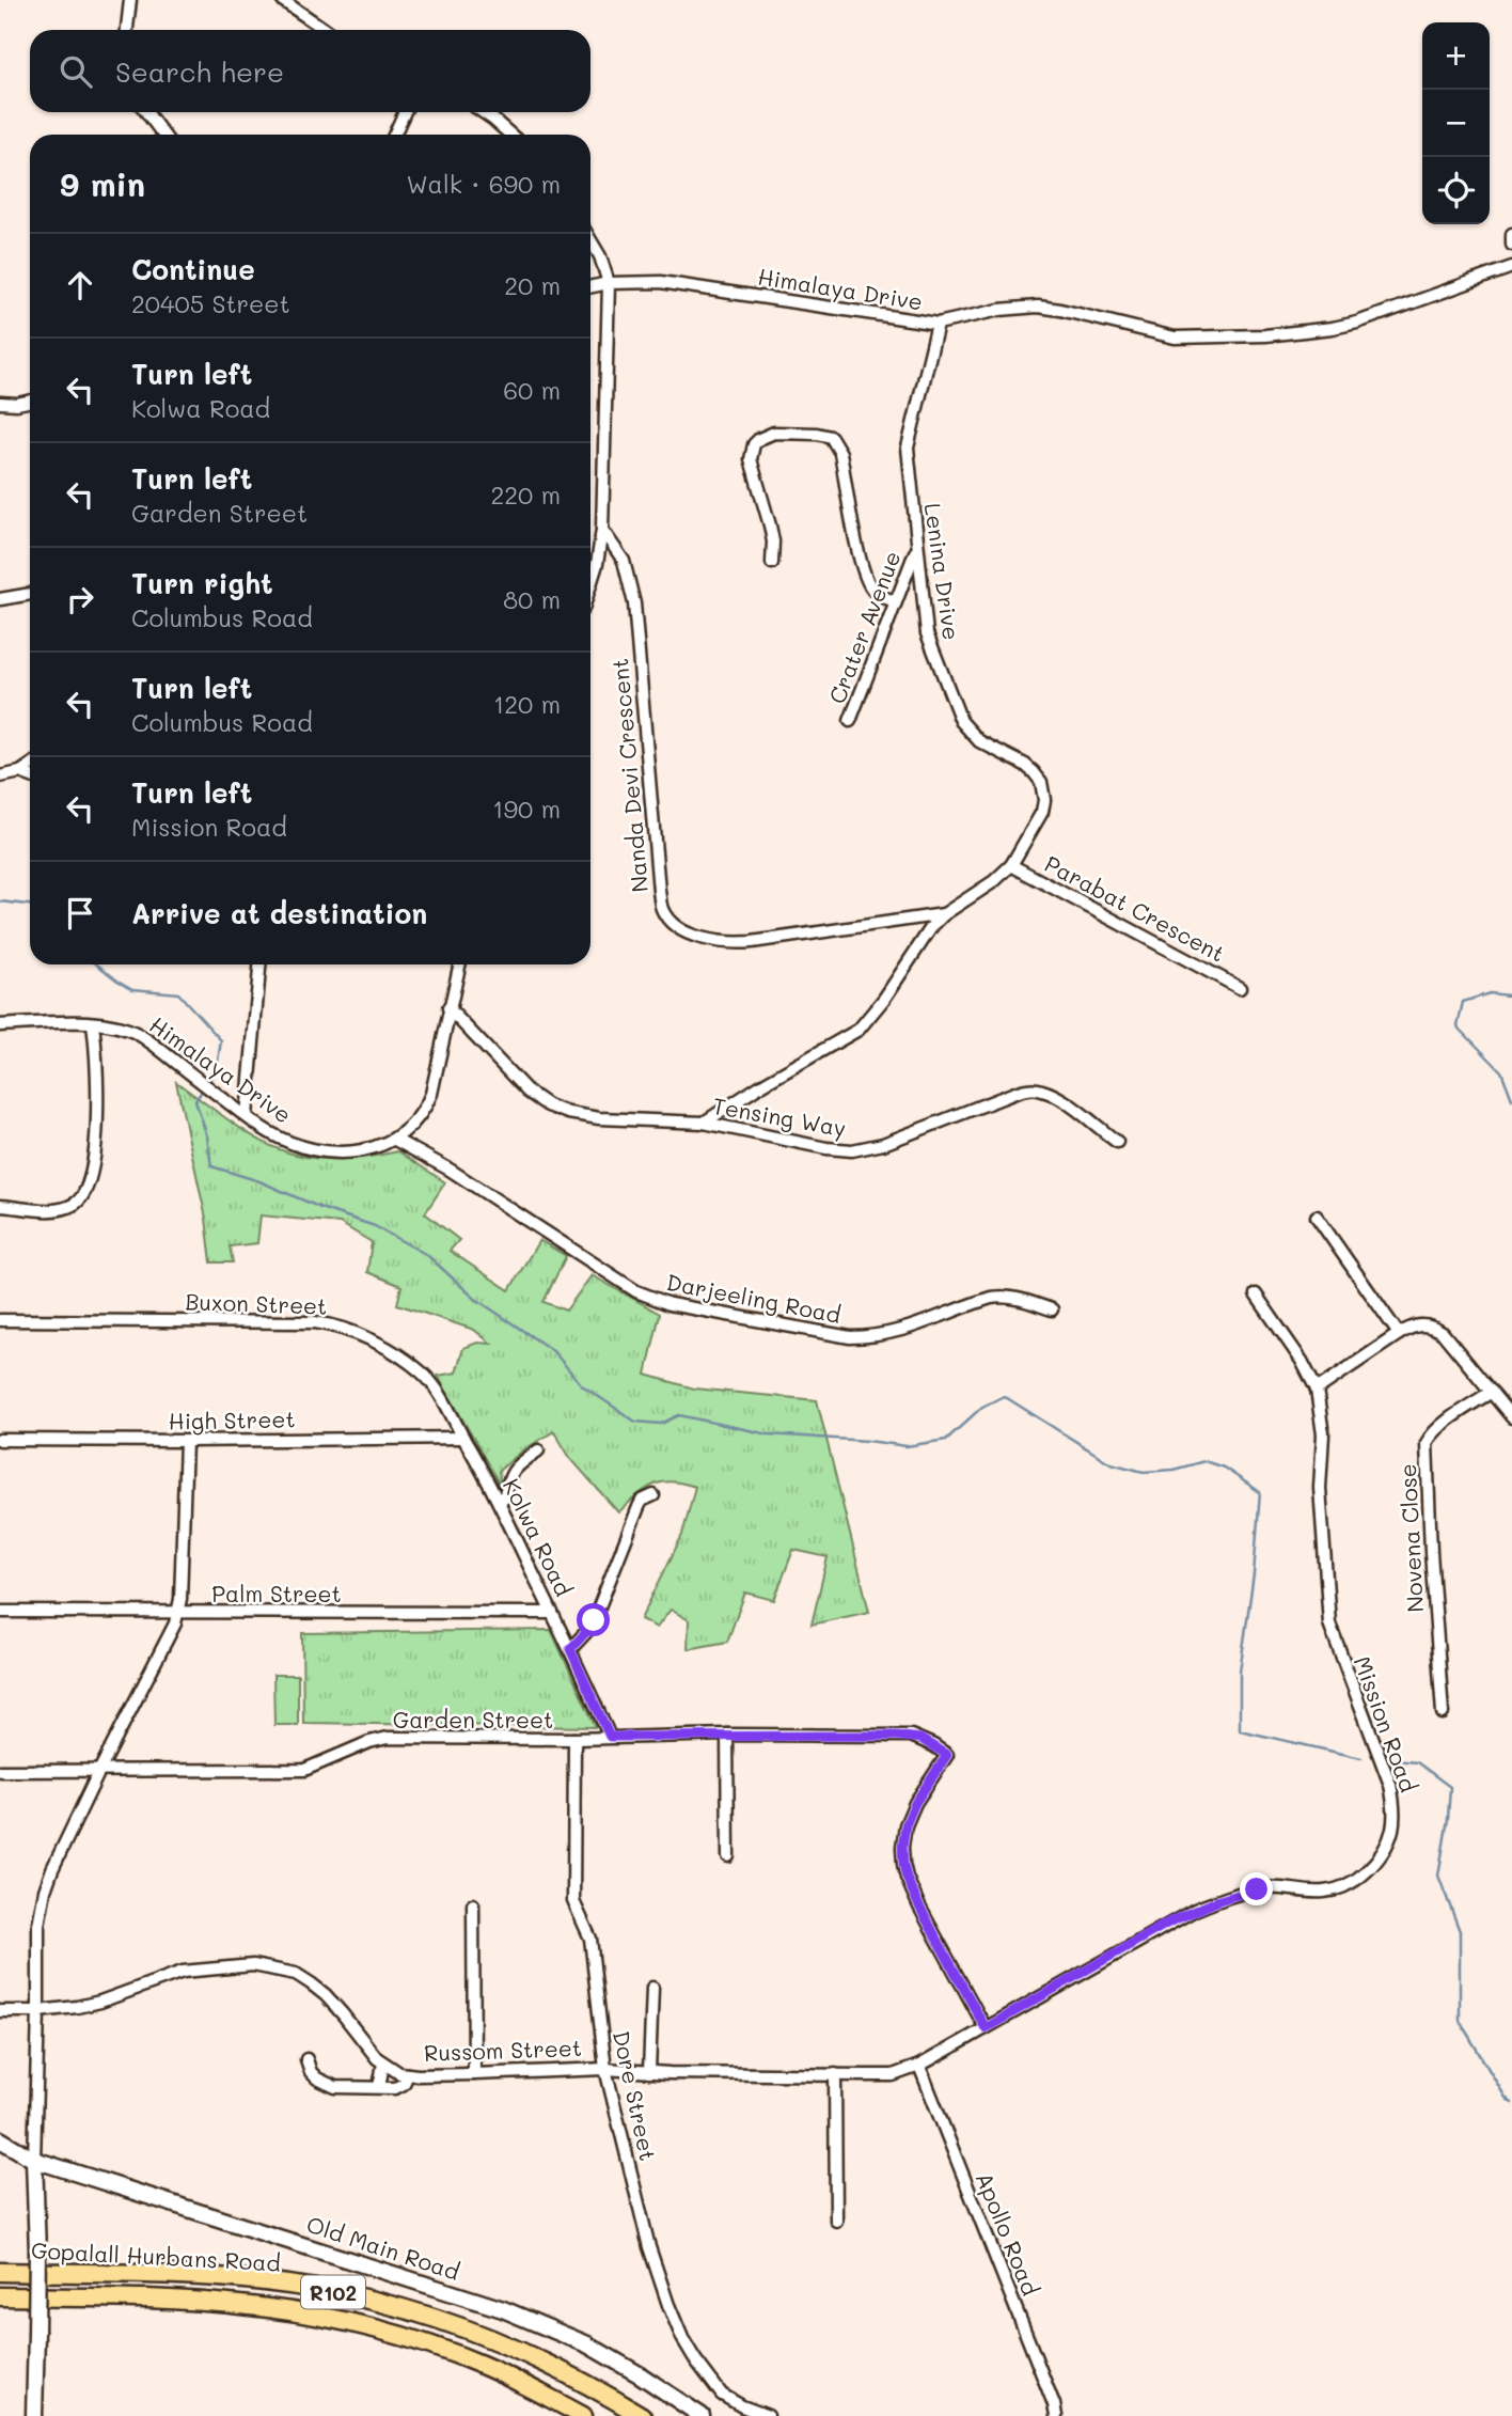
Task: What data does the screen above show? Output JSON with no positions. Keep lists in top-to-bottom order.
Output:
{
  "streets": {
    "main road": ["Gopalall Hurbans Road", "R102"],
    "street": [
      "Himalaya Drive",
      "Lenina Drive",
      "Crater Avenue",
      "Nanda Devi Crescent",
      "Parabat Crescent",
      "Tensing Way",
      "Darjeeling Road",
      "Buxon Street",
      "High Street",
      "Kolwa Road",
      "Novena Close",
      "Palm Street",
      "Garden Street",
      "Mission Road",
      "Russom Street",
      "Dore Street",
      "Apollo Road",
      "Old Main Road"
    ]
  },
  "crossings": [
    ["Himalaya Drive", "Lenina Drive"],
    ["Himalaya Drive", "Tensing Way"],
    ["Himalaya Drive", "Darjeeling Road"],
    ["Lenina Drive", "Crater Avenue"],
    ["Lenina Drive", "Parabat Crescent"],
    ["Nanda Devi Crescent", "Parabat Crescent"],
    ["Parabat Crescent", "Tensing Way"],
    ["Buxon Street", "High Street"],
    ["Buxon Street", "Kolwa Road"],
    ["High Street", "Kolwa Road"],
    ["Kolwa Road", "Palm Street"],
    ["Kolwa Road", "Garden Street"],
    ["Garden Street", "Mission Road"],
    ["Garden Street", "Dore Street"],
    ["Mission Road", "Russom Street"],
    ["Mission Road", "Apollo Road"],
    ["Russom Street", "Dore Street"],
    ["Russom Street", "Apollo Road"]
  ],
  "page": {
    "map_buttons": ["+", "−"],
    "search": "Search here",
    "heading": ["9 min", "Walk · 690 m"],
    "list": [
      ["Continue", "20405 Street", "20 m"],
      ["Turn left", "Kolwa Road", "60 m"],
      ["Turn left", "Garden Street", "220 m"],
      ["Turn right", "Columbus Road", "80 m"],
      ["Turn left", "Columbus Road", "120 m"],
      ["Turn left", "Mission Road", "190 m"],
      "Arrive at destination"
    ]
  }
}
